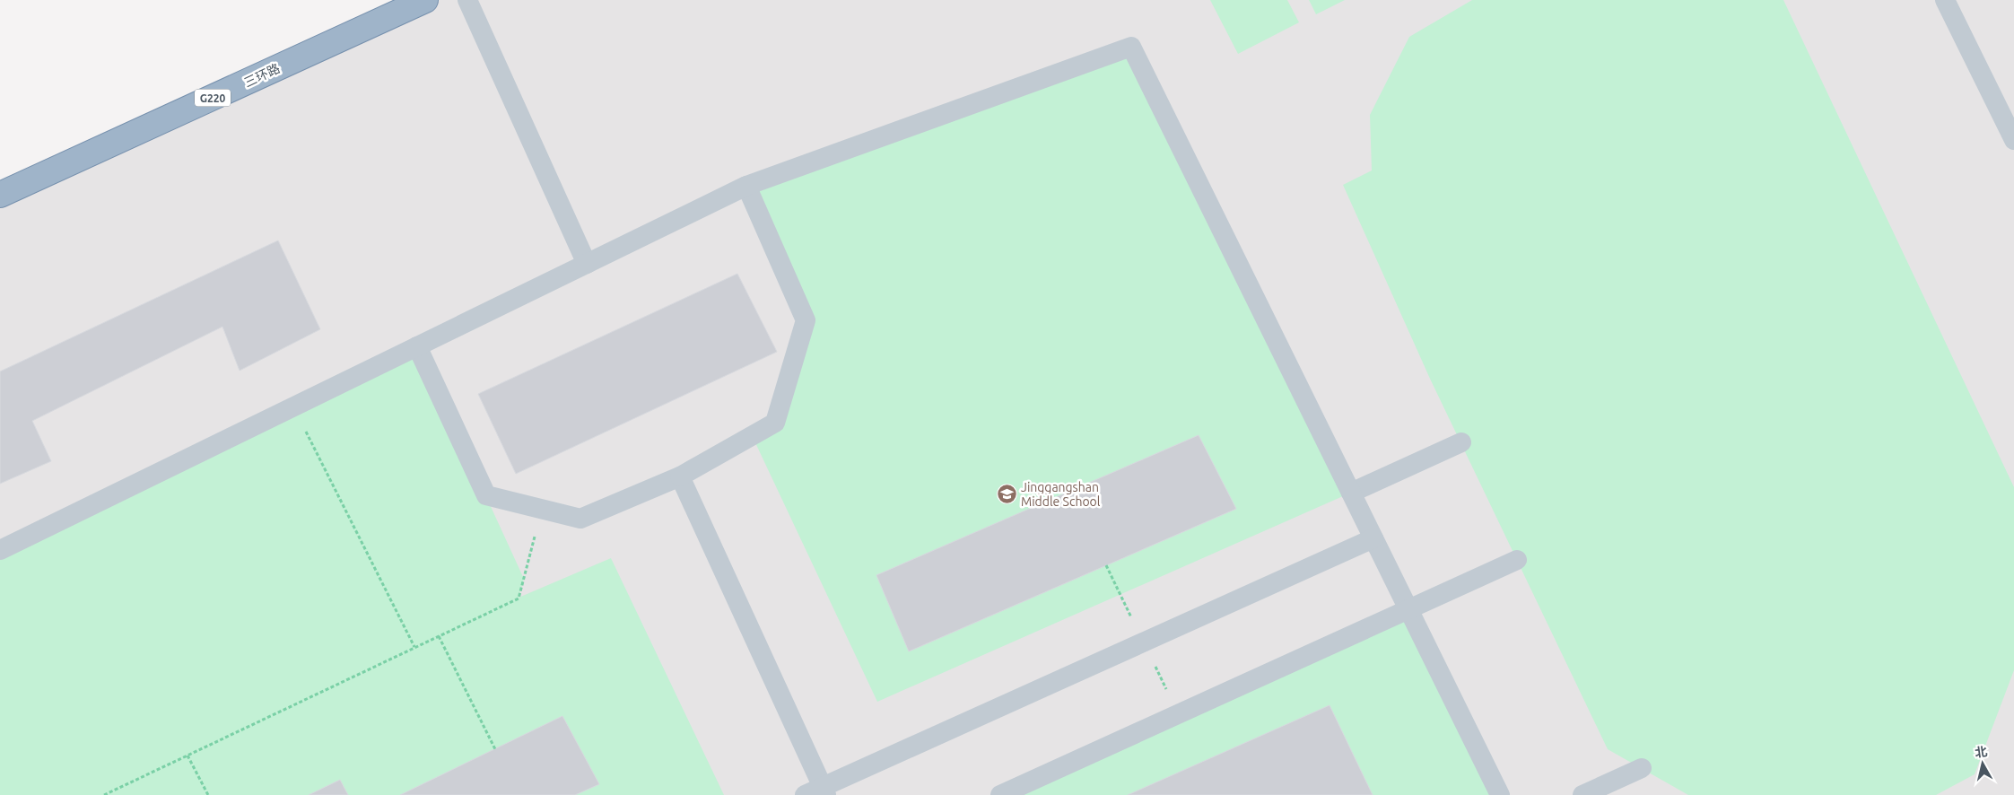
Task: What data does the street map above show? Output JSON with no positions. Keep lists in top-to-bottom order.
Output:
{
  "streets": {
    "highway": ["三环路", "G220"]
  },
  "places": {
    "school or university": ["Jinggangshan Middle School"]
  },
  "north": "top"
}
